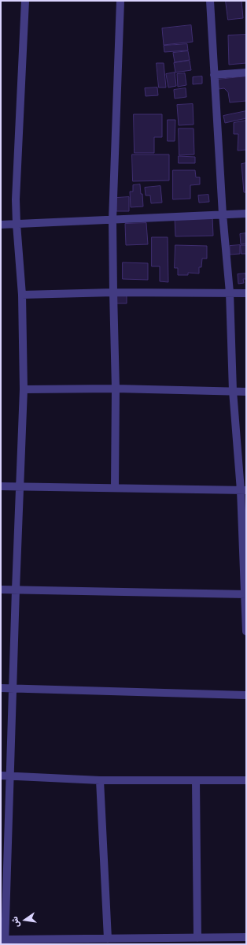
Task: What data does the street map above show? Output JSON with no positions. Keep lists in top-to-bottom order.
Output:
{
  "north": "left"
}
